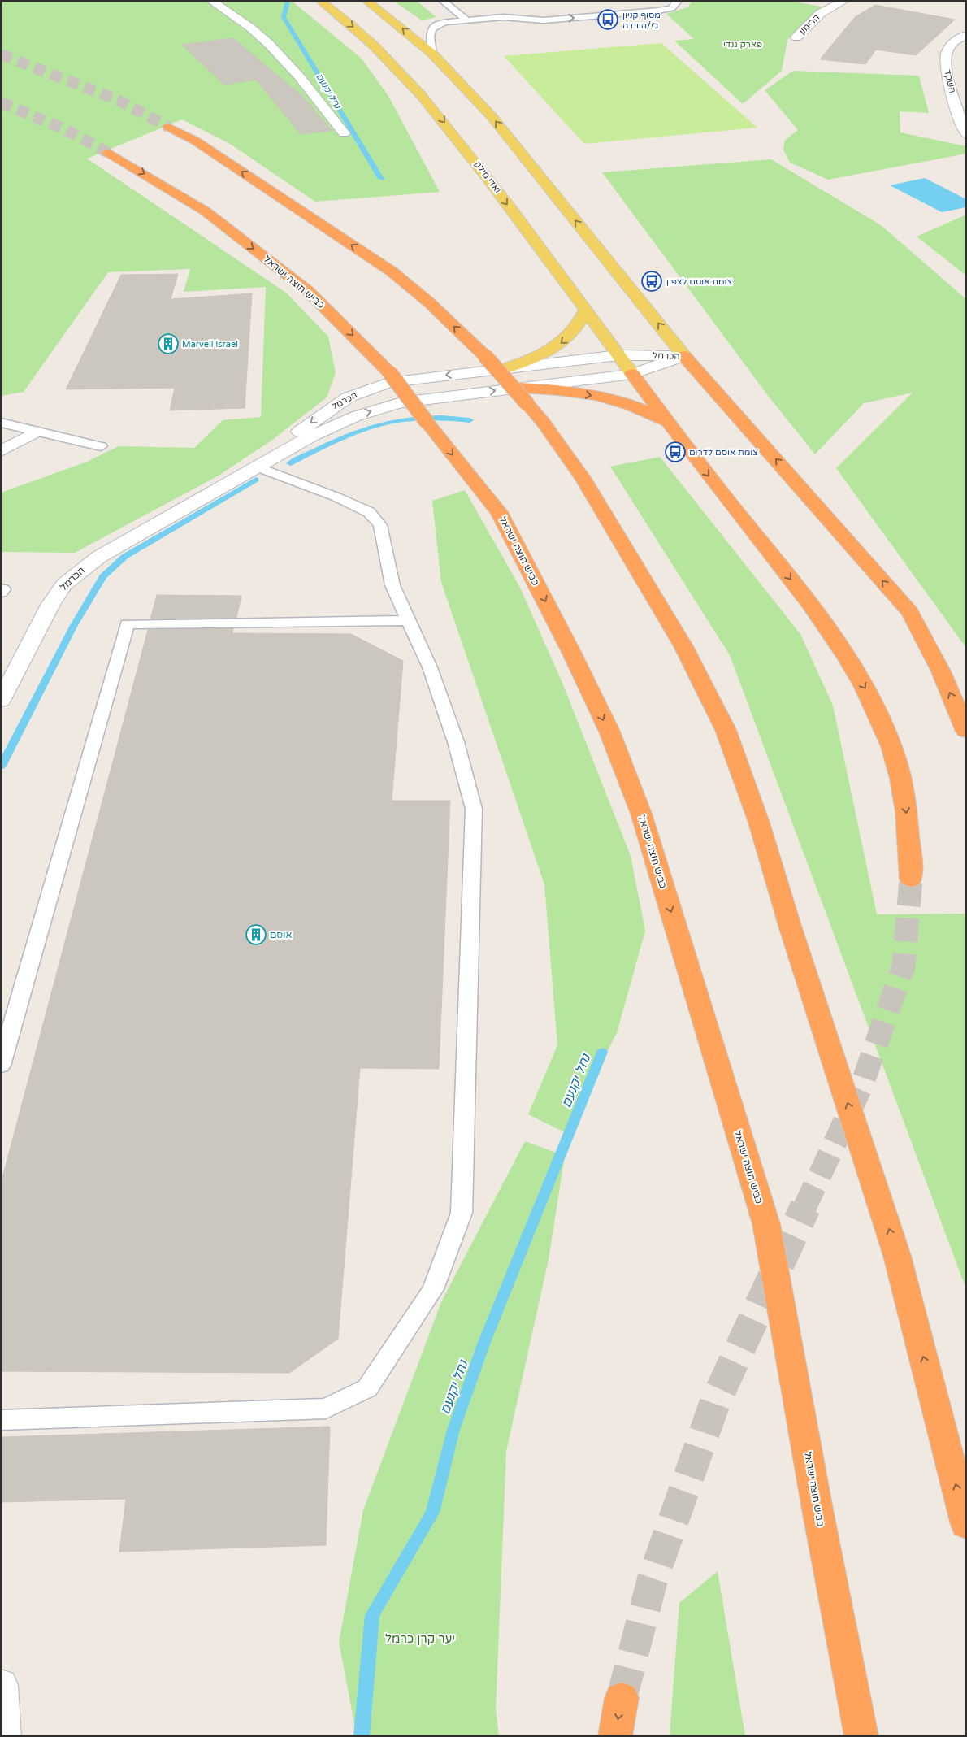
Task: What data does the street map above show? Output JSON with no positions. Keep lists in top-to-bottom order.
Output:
{
  "streets": {
    "highway": ["כביש חוצה ישראל"],
    "main road": ["ואדי מילק"],
    "street": ["הרימון", "השקד", "הכרמל"]
  },
  "crossings": [
    ["ואדי מילק", "הכרמל"]
  ],
  "water": ["נחל יקנעם"],
  "parks": ["פארק גנדי", "יער קרן כרמל"],
  "places": {
    "bus stop": ["מסוף קניון ג׳י/הורדה", "צומת אוסם לצפון", "צומת אוסם לדרום"],
    "building": ["Marvell Israel", "אוסם"]
  }
}
